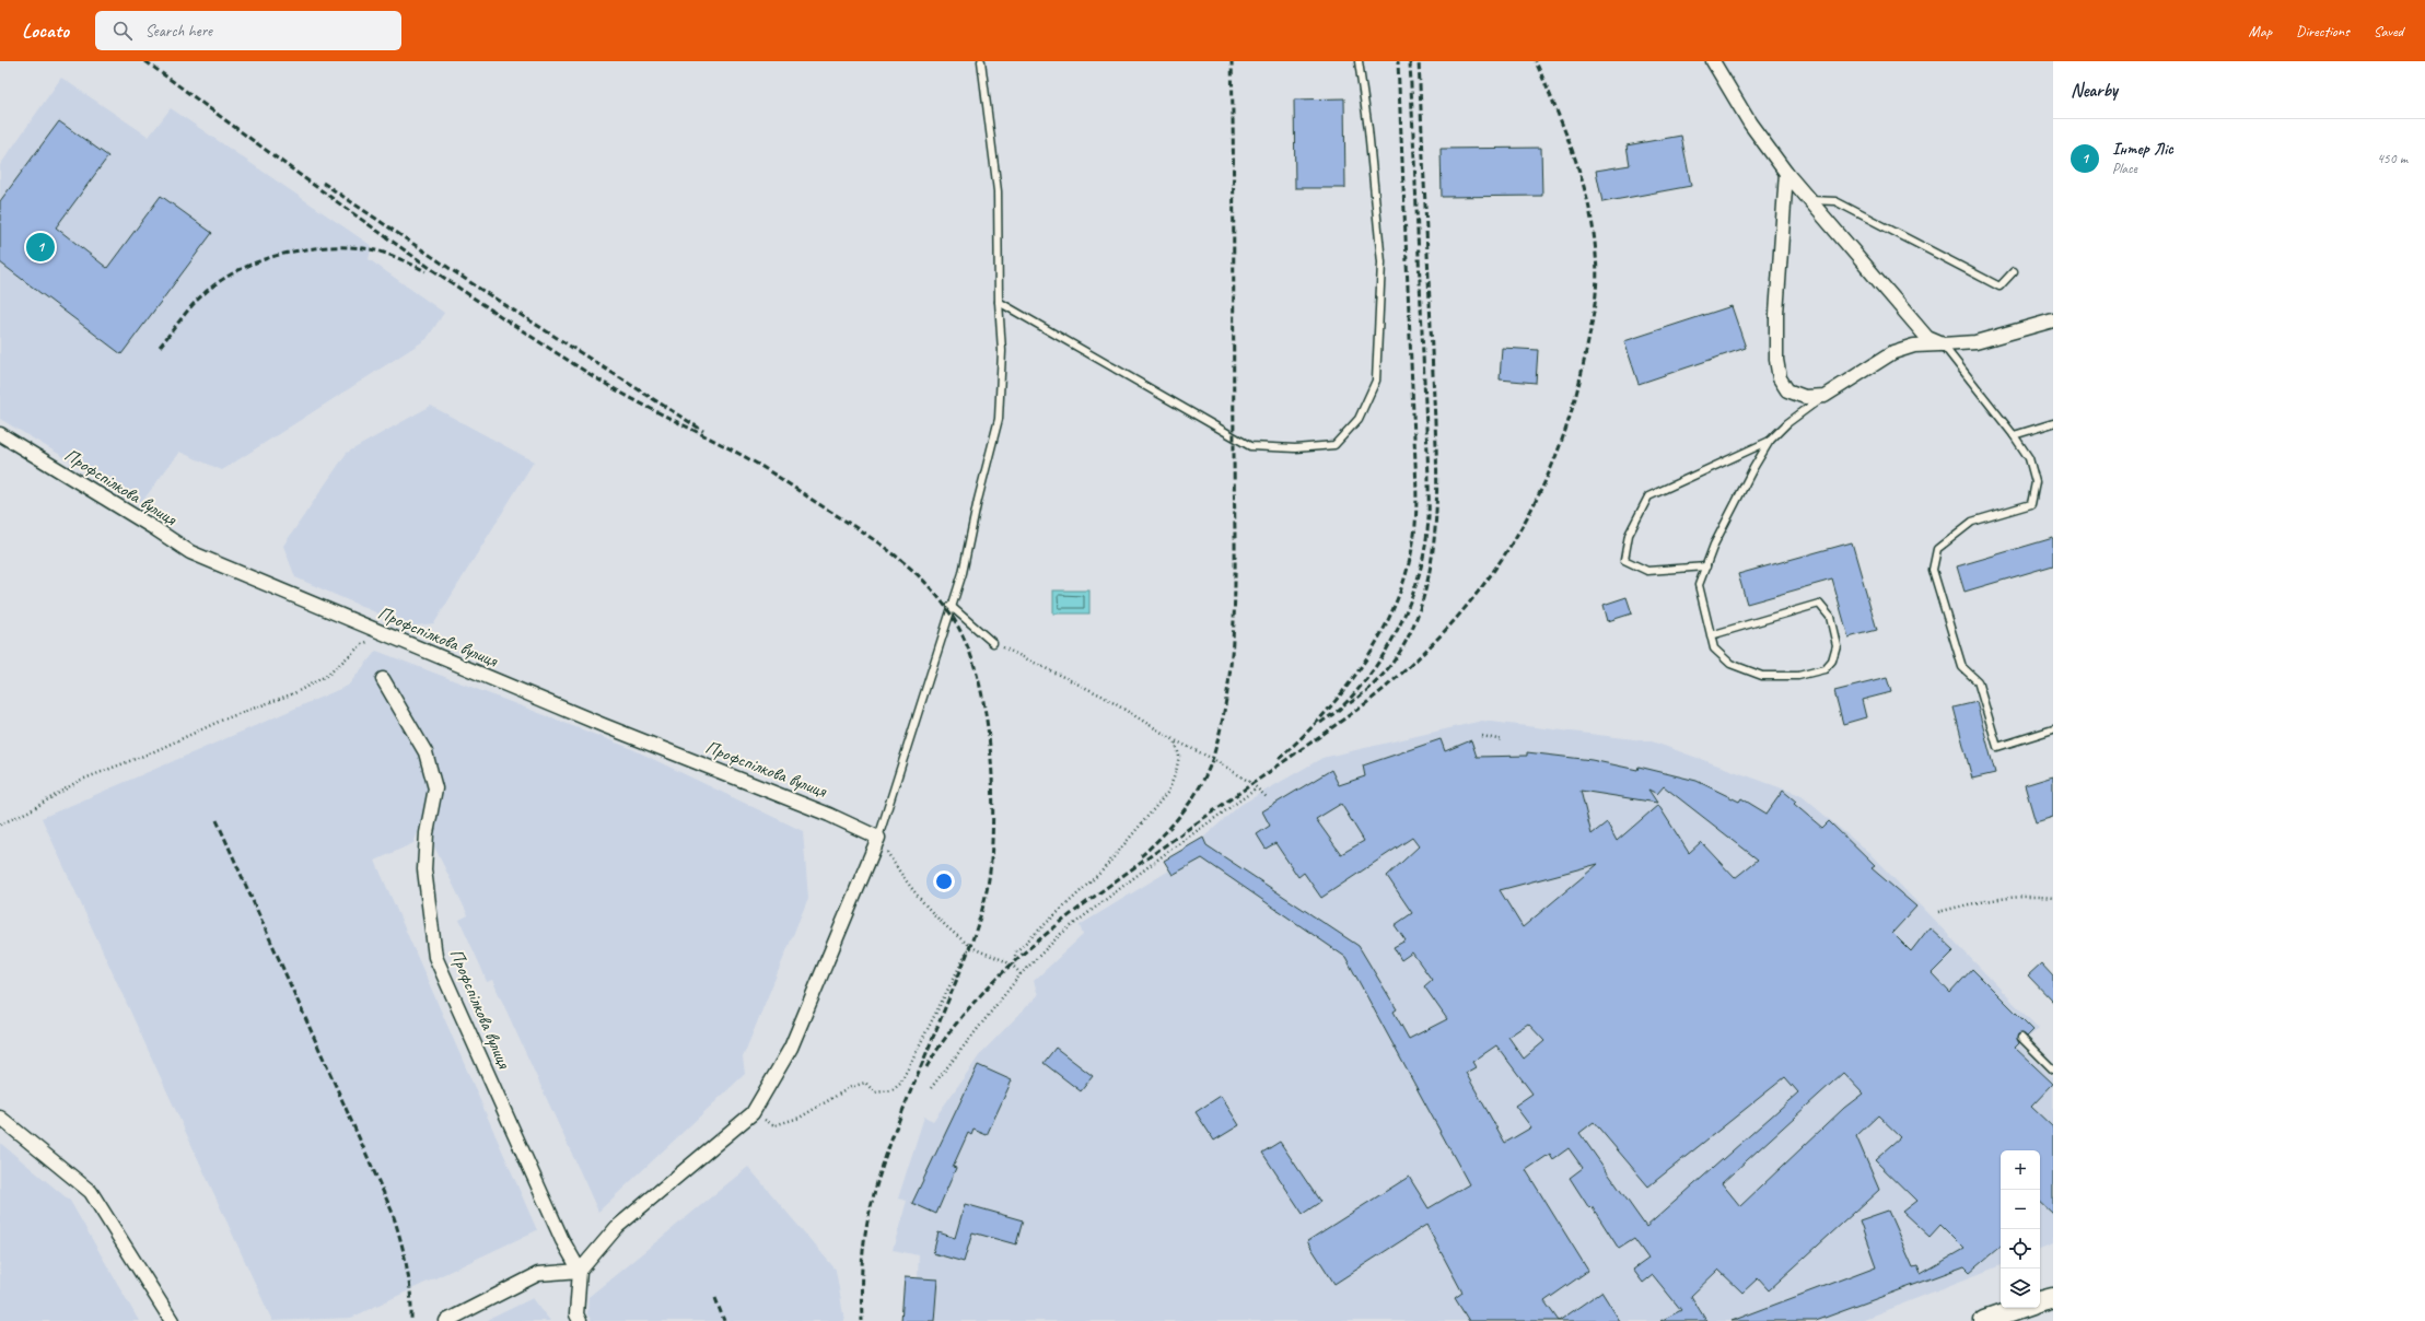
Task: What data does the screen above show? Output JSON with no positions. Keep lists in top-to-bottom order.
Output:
{
  "streets": {
    "street": ["Профспілкова вулиця"]
  },
  "page": {
    "header": "Locato",
    "search": "Search here",
    "nav": ["Map", "Directions", "Saved"],
    "heading": "Nearby",
    "list": [
      {
        "mark": "1",
        "name": "Інтер Ліс",
        "note": "Place",
        "value": "450 m"
      }
    ],
    "pins": "1",
    "map_buttons": ["+", "−"]
  }
}
